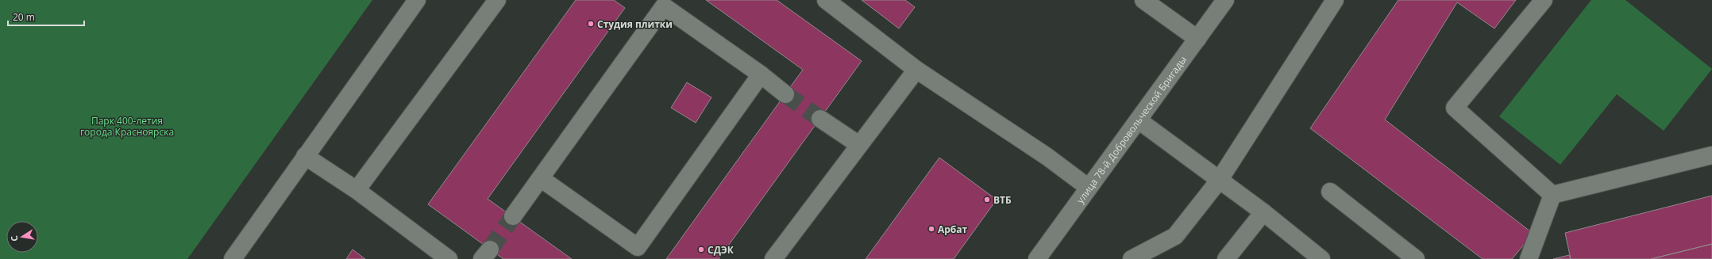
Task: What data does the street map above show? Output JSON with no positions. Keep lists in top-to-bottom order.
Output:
{
  "streets": {
    "street": ["улица 78-й Добровольческой Бригады"]
  },
  "parks": ["Парк 400-летия города Красноярска"],
  "places": [
    "Студия плитки",
    "ВТБ",
    "Арбат",
    "СДЭК"
  ],
  "scale_bar": "20 m",
  "north": "left"
}
